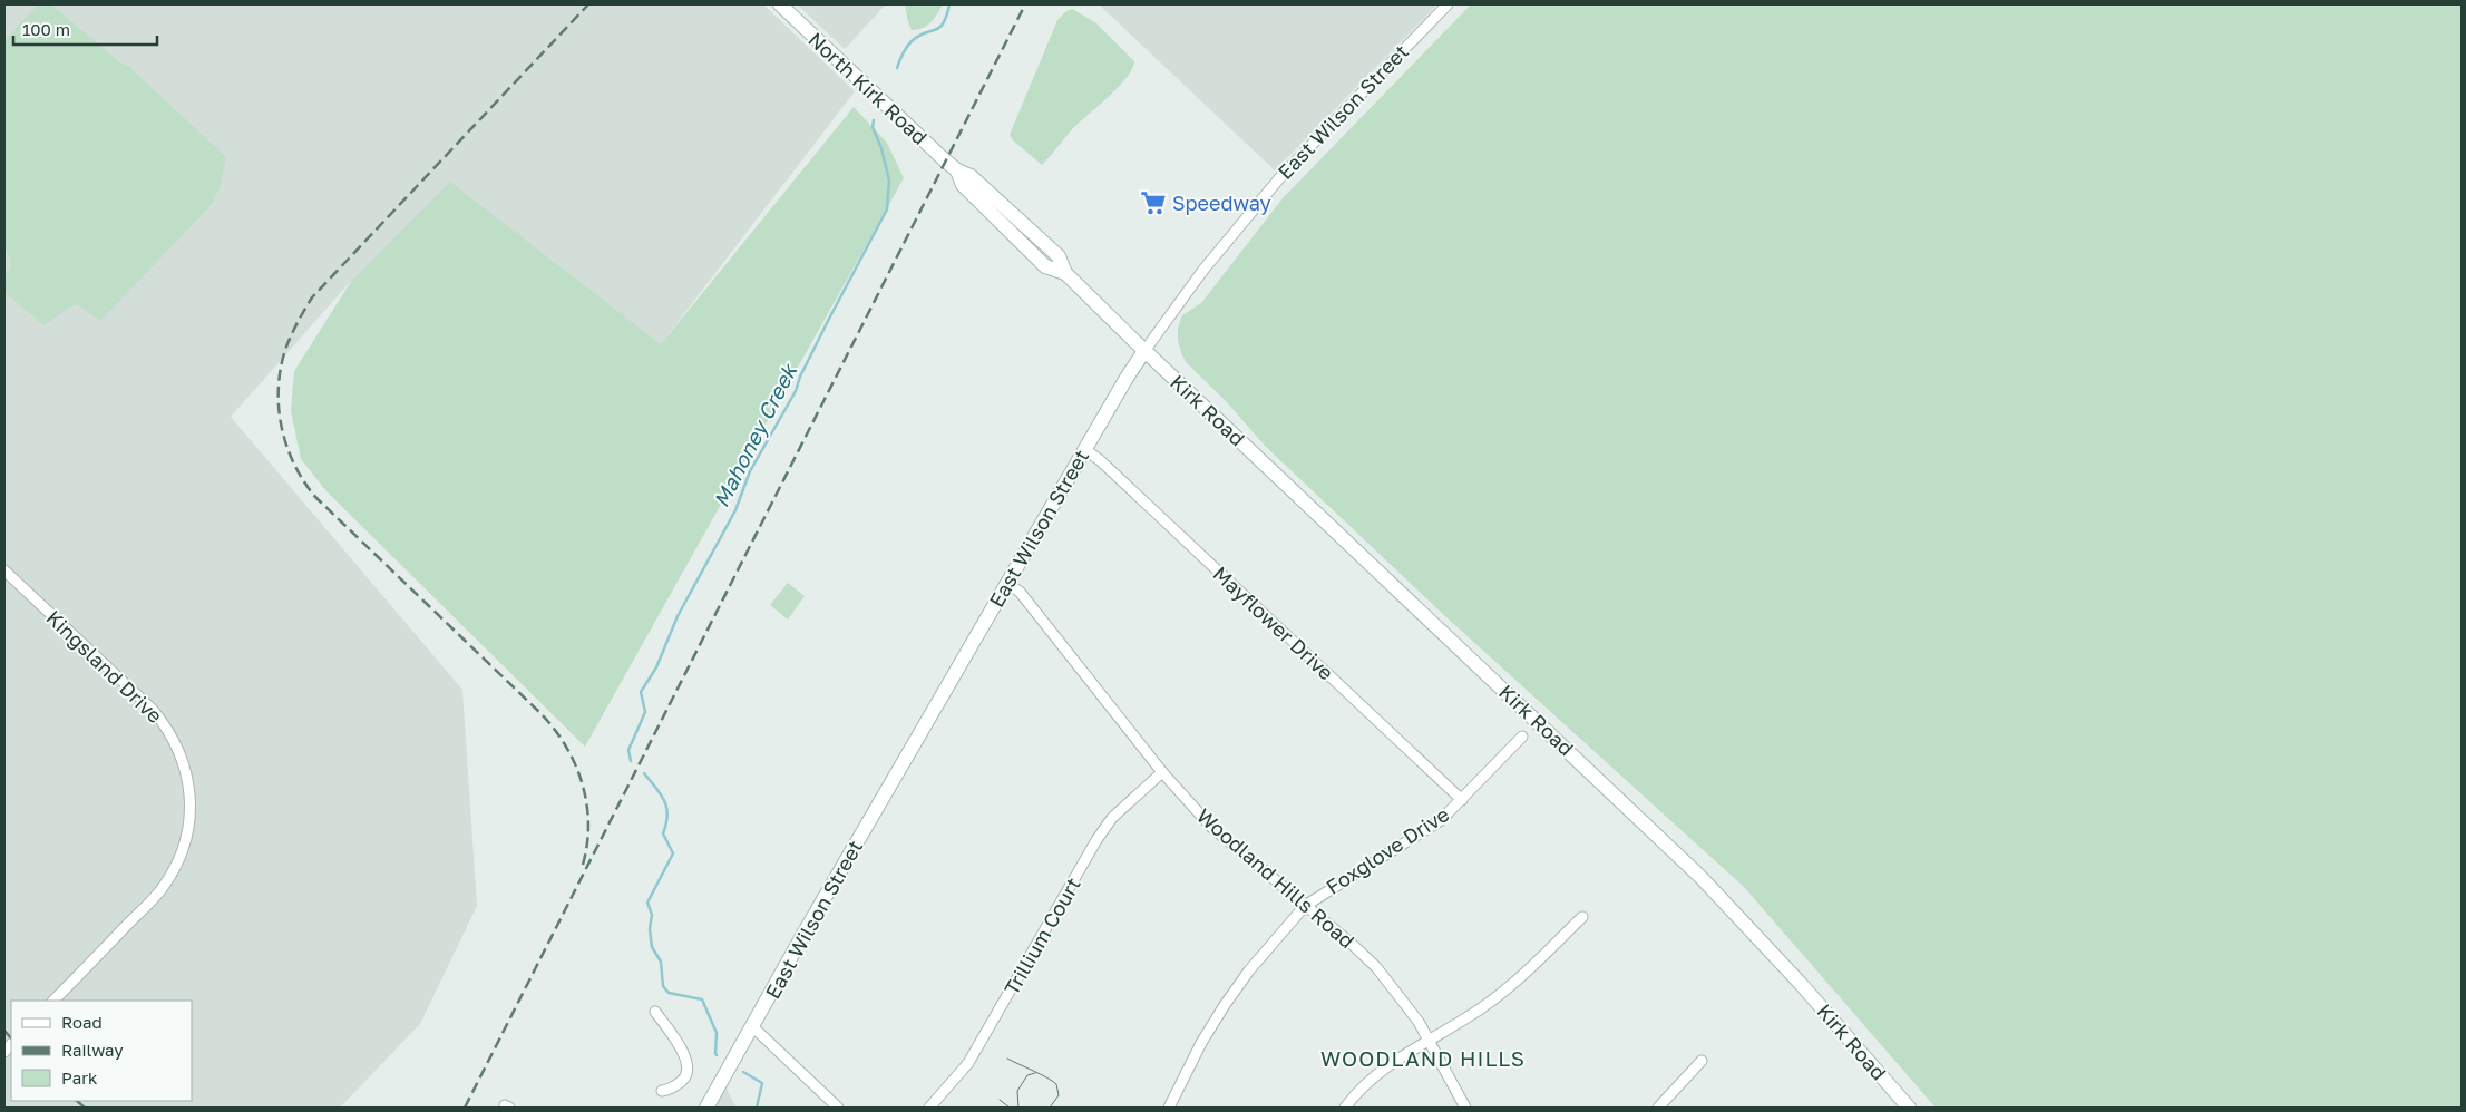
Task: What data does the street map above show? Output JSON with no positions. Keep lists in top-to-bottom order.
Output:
{
  "streets": {
    "street": [
      "North Kirk Road",
      "East Wilson Street",
      "Kirk Road",
      "Mayflower Drive",
      "Kingsland Drive",
      "Foxglove Drive",
      "Woodland Hills Road",
      "Trillium Court"
    ]
  },
  "crossings": [
    ["North Kirk Road", "East Wilson Street"],
    ["North Kirk Road", "Kirk Road"],
    ["East Wilson Street", "Kirk Road"],
    ["East Wilson Street", "Mayflower Drive"],
    ["East Wilson Street", "Woodland Hills Road"],
    ["Mayflower Drive", "Foxglove Drive"],
    ["Foxglove Drive", "Woodland Hills Road"],
    ["Woodland Hills Road", "Trillium Court"]
  ],
  "districts": ["WOODLAND HILLS"],
  "water": ["Mahoney Creek"],
  "places": {
    "supermarket": ["Speedway"]
  },
  "legend": ["Road", "Railway", "Park"],
  "scale_bar": "100 m"
}
